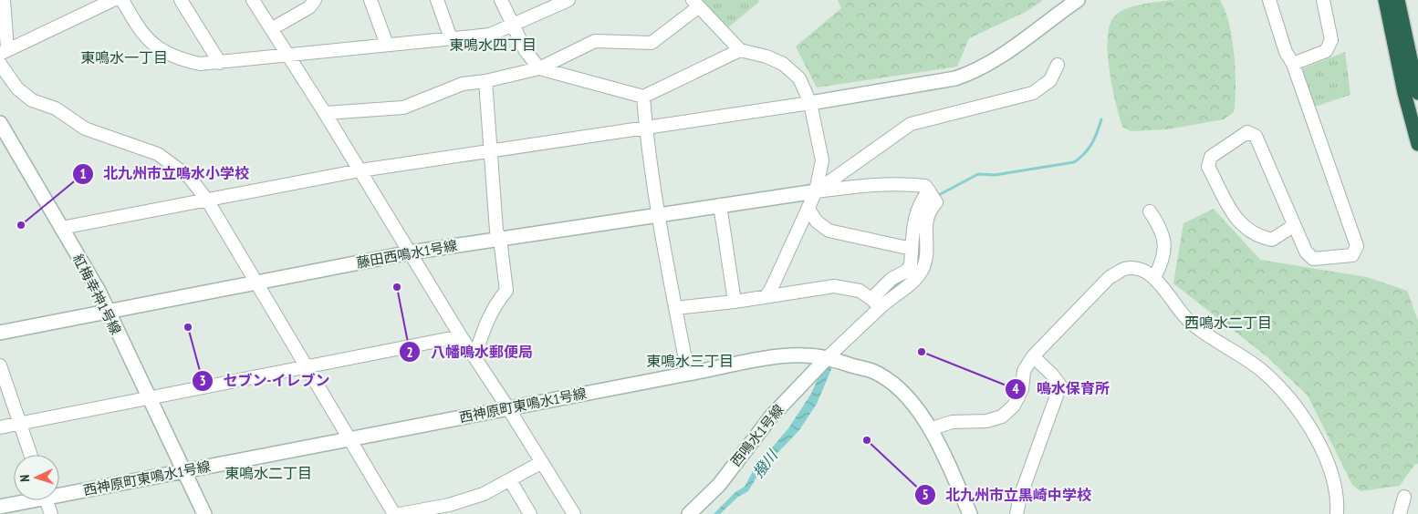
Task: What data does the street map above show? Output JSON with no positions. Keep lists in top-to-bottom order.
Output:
{
  "streets": {
    "street": [
      "藤田西鳴水1号線",
      "紅梅幸神1号線",
      "西神原町東鳴水1号線",
      "西鳴水1号線"
    ]
  },
  "crossings": [
    ["藤田西鳴水1号線", "紅梅幸神1号線"],
    ["紅梅幸神1号線", "西神原町東鳴水1号線"],
    ["西神原町東鳴水1号線", "西鳴水1号線"]
  ],
  "districts": [
    "東鳴水四丁目",
    "東鳴水一丁目",
    "西鳴水二丁目",
    "東鳴水三丁目",
    "東鳴水二丁目"
  ],
  "water": ["撥川"],
  "places": [
    "北九州市立鳴水小学校",
    "八幡鳴水郵便局",
    "セブン-イレブン",
    "鳴水保育所",
    "北九州市立黒崎中学校"
  ],
  "north": "left"
}
